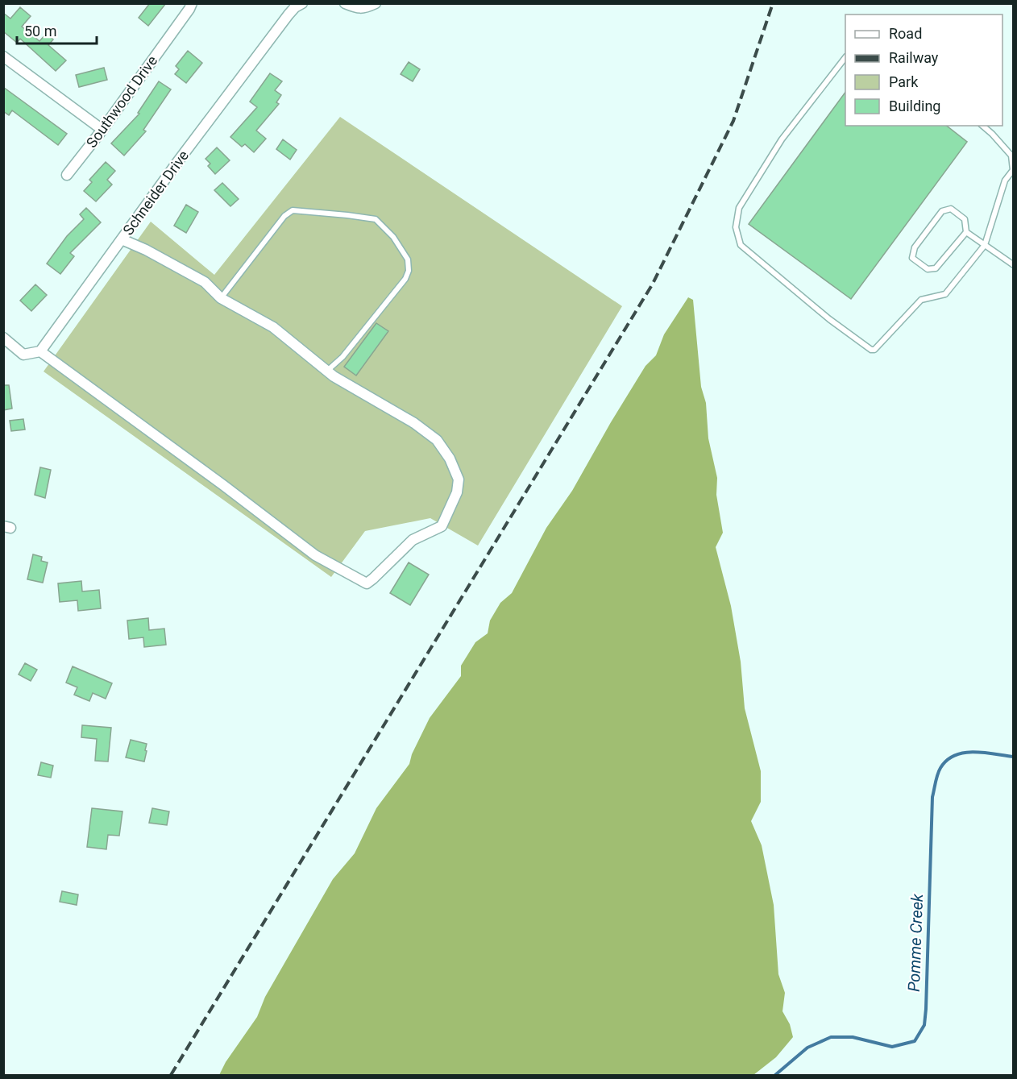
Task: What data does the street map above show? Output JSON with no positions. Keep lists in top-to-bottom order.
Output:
{
  "streets": {
    "street": ["Southwood Drive", "Schneider Drive"]
  },
  "water": ["Pomme Creek"],
  "legend": [
    "Road",
    "Railway",
    "Park",
    "Building"
  ],
  "scale_bar": "50 m"
}
